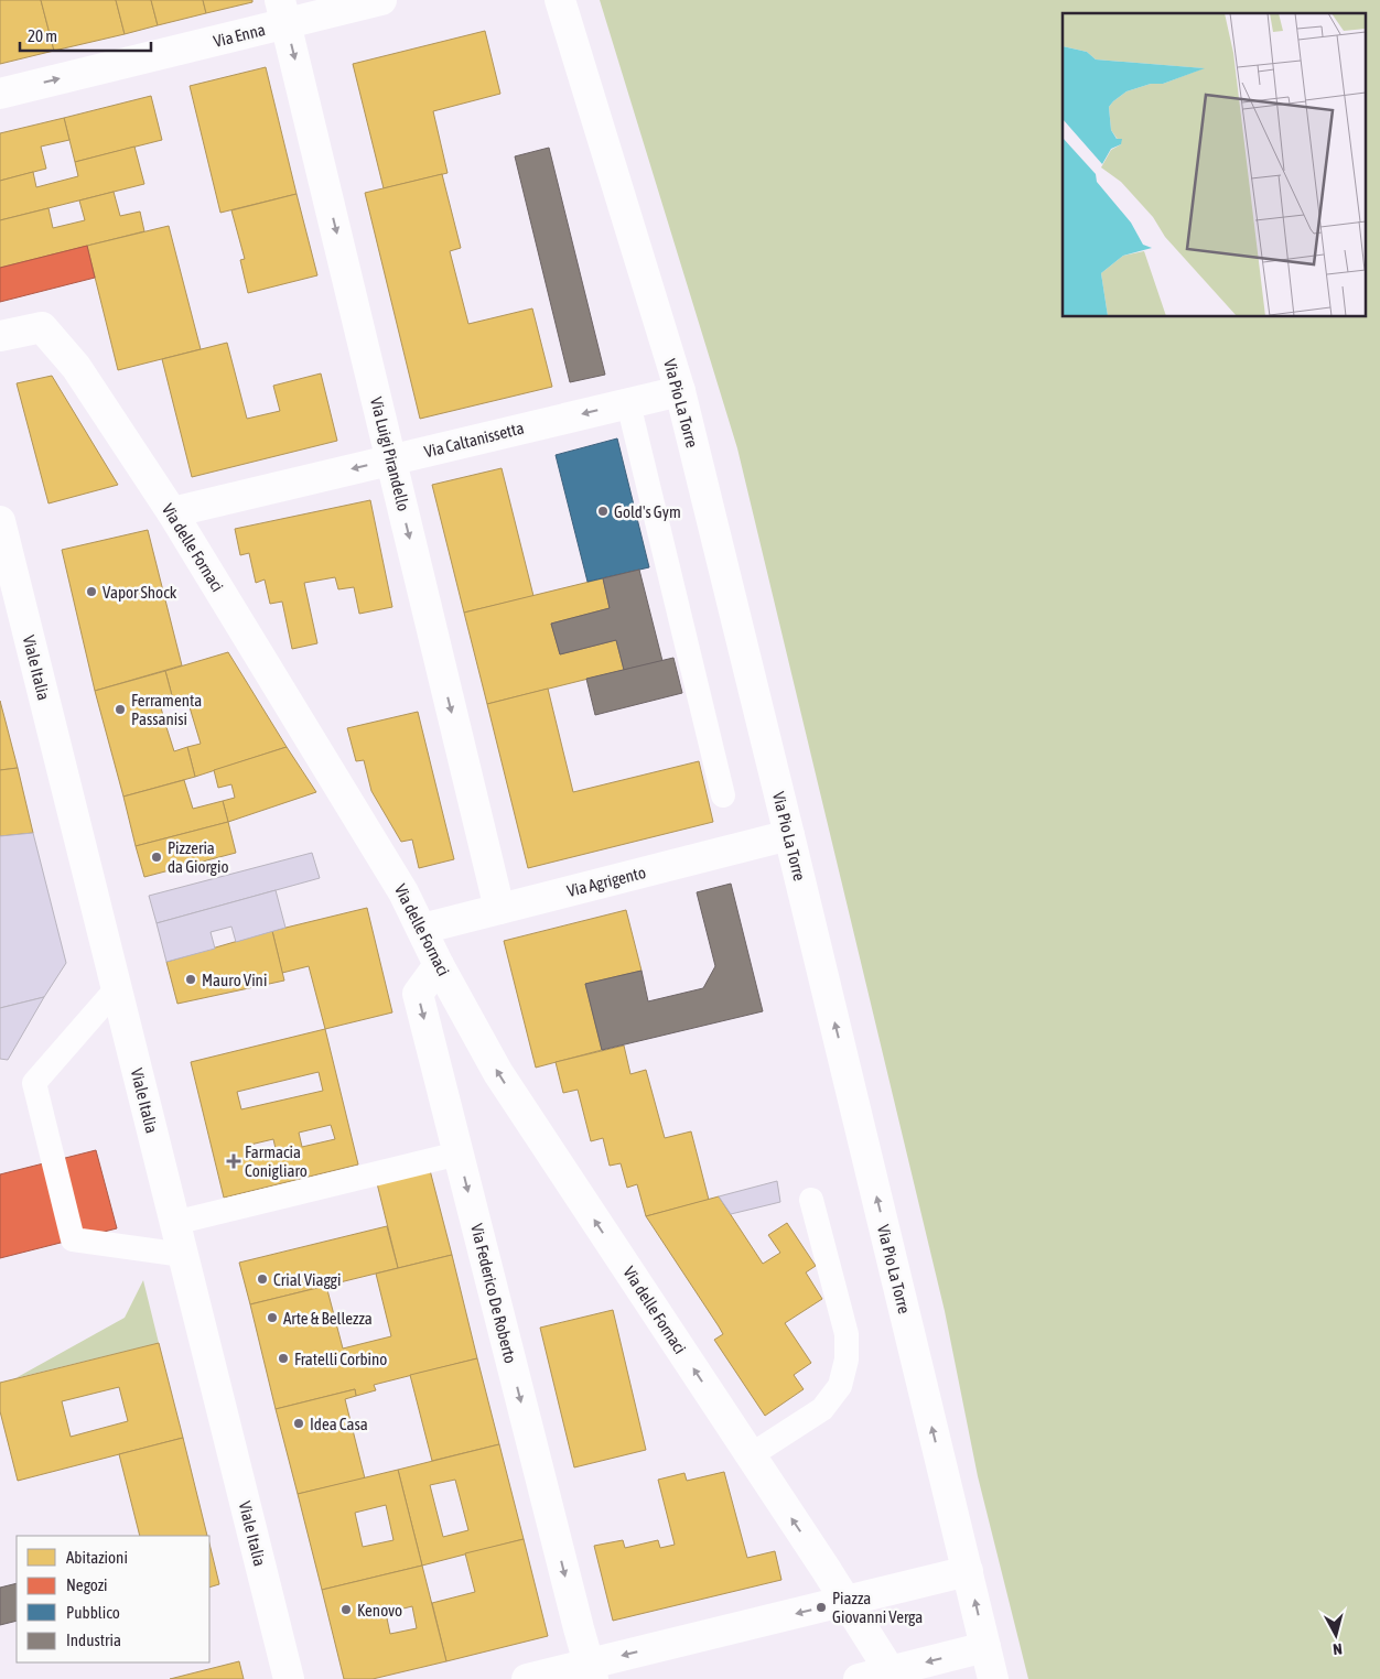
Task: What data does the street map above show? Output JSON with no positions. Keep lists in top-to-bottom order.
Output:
{
  "streets": {
    "street": [
      "Via Enna",
      "Via Pio La Torre",
      "Via Caltanissetta",
      "Via Luigi Pirandello",
      "Via delle Fornaci",
      "Viale Italia",
      "Via Agrigento",
      "Via Federico De Roberto"
    ]
  },
  "crossings": [
    ["Via Enna", "Via Luigi Pirandello"],
    ["Via Pio La Torre", "Via Caltanissetta"],
    ["Via Pio La Torre", "Via Agrigento"],
    ["Via Caltanissetta", "Via Luigi Pirandello"],
    ["Via Caltanissetta", "Via delle Fornaci"],
    ["Via Luigi Pirandello", "Via Agrigento"],
    ["Via delle Fornaci", "Via Agrigento"],
    ["Via delle Fornaci", "Via Federico De Roberto"]
  ],
  "one_way": [
    "Via Enna",
    "Via Pio La Torre",
    "Via Caltanissetta",
    "Via Luigi Pirandello",
    "Via delle Fornaci",
    "Via Federico De Roberto"
  ],
  "places": {
    "other": [
      "Gold's Gym",
      "Vapor Shock",
      "Ferramenta Passanisi",
      "Pizzeria da Giorgio",
      "Mauro Vini",
      "Crial Viaggi",
      "Arte & Bellezza",
      "Fratelli Corbino",
      "Idea Casa",
      "Piazza Giovanni Verga",
      "Kenovo"
    ],
    "health": ["Farmacia Conigliaro"]
  },
  "legend": [
    "Abitazioni",
    "Negozi",
    "Pubblico",
    "Industria"
  ],
  "scale_bar": "20 m",
  "north": "bottom"
}
